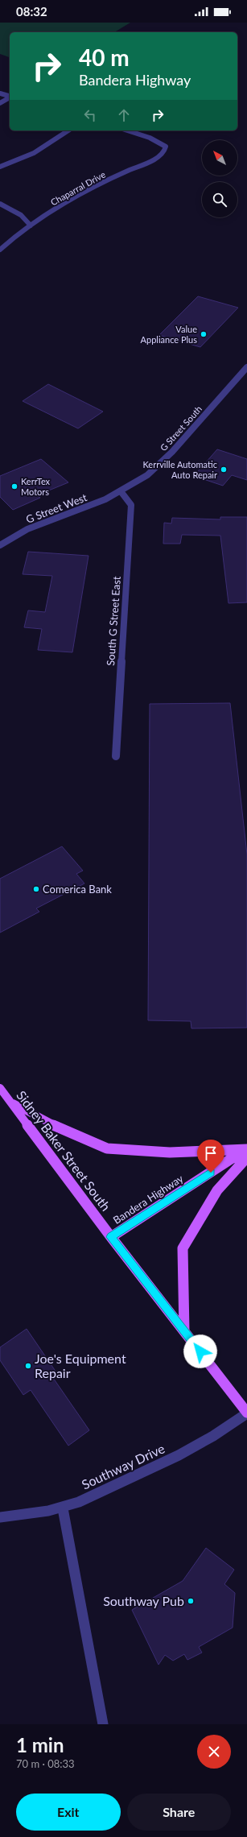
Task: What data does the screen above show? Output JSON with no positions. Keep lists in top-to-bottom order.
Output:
{
  "streets": {
    "main road": ["Sidney Baker Street South", "Bandera Highway"],
    "street": [
      "Chaparral Drive",
      "G Street South",
      "G Street West",
      "South G Street East",
      "Southway Drive"
    ]
  },
  "crossings": [
    ["G Street South", "G Street West"],
    ["G Street South", "South G Street East"],
    ["G Street West", "South G Street East"],
    ["Sidney Baker Street South", "Bandera Highway"],
    ["Sidney Baker Street South", "Southway Drive"]
  ],
  "places": [
    "Value Appliance Plus",
    "Kerrville Automatic Auto Repair",
    "KerrTex Motors",
    "Comerica Bank",
    "Joe's Equipment Repair",
    "Southway Pub"
  ],
  "north": "top left",
  "page": {
    "status": "08:32",
    "turn": ["40 m", "Bandera Highway"],
    "heading": ["1 min", "70 m · 08:33"],
    "buttons": ["Exit", "Share"]
  }
}
